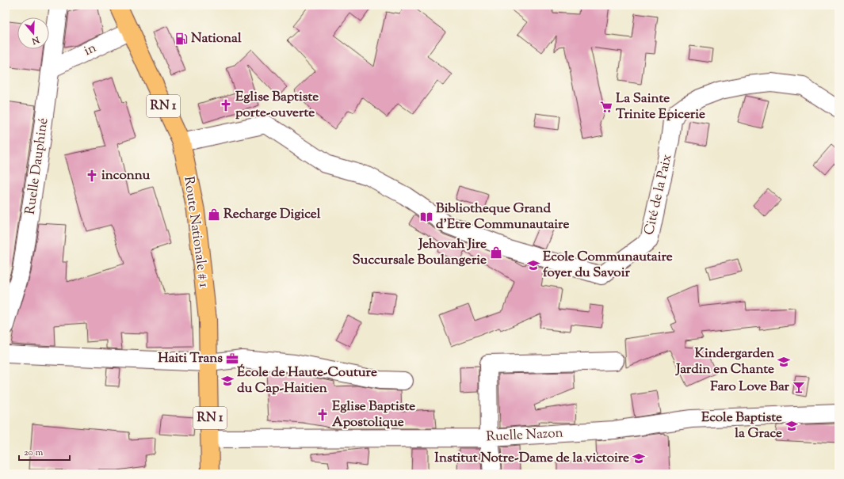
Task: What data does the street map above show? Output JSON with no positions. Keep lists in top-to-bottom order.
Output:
{
  "streets": {
    "main road": ["RN 1", "Route Nationale # 1"],
    "street": [
      "in",
      "Ruelle Dauphiné",
      "Cité de la Paix",
      "Ruelle Nazon"
    ]
  },
  "crossings": [
    ["in", "Ruelle Dauphiné"],
    ["in", "Route Nationale # 1"],
    ["Cité de la Paix", "Route Nationale # 1"],
    ["Route Nationale # 1", "Ruelle Nazon"]
  ],
  "places": {
    "fuel station": ["National"],
    "church": ["Eglise Baptiste porte-ouverte", "inconnu", "Eglise Baptiste Apostolique"],
    "supermarket": ["La Sainte Trinite Epicerie"],
    "shop": ["Recharge Digicel", "Jehovah Jire Succursale Boulangerie"],
    "library": ["Bibliotheque Grand d'Etre Communautaire"],
    "school or university": [
      "Ecole Communautaire foyer du Savoir",
      "Kindergarden Jardin en Chante",
      "École de Haute-Couture du Cap-Haitien",
      "Ecole Baptiste la Grace",
      "Institut Notre-Dame de la victoire"
    ],
    "office": ["Haiti Trans"],
    "bar": ["Faro Love Bar"]
  },
  "scale_bar": "20 m",
  "north": "bottom"
}
